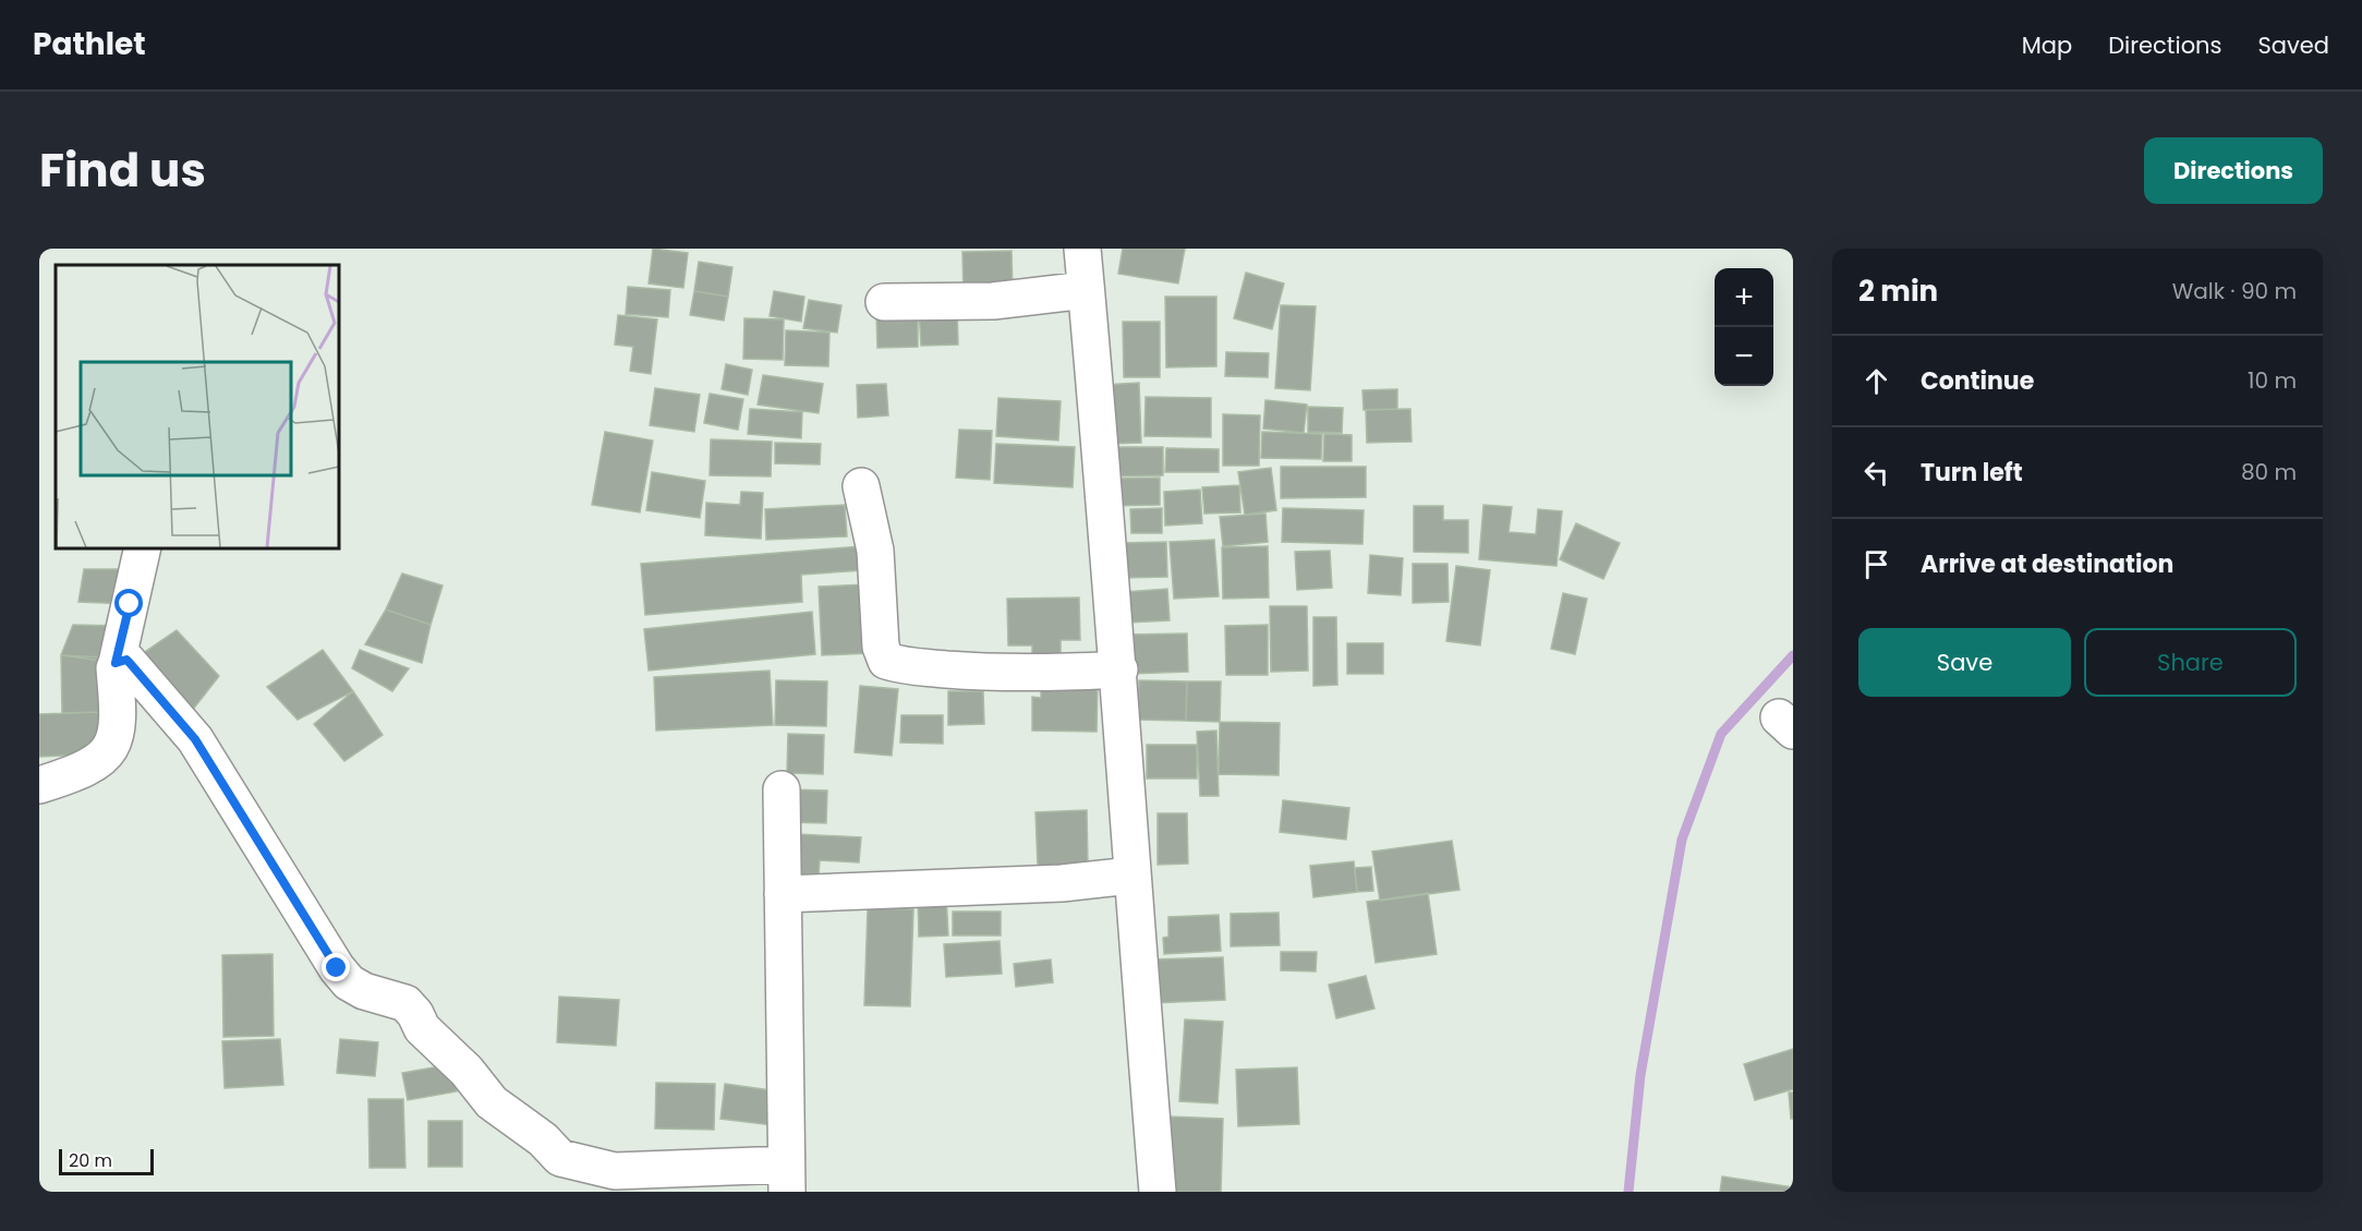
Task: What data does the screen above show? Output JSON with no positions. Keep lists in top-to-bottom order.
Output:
{
  "scale_bar": "20 m",
  "page": {
    "header": "Pathlet",
    "nav": ["Map", "Directions", "Saved"],
    "title": "Find us",
    "buttons": [
      "Directions",
      ["Save", "Share"]
    ],
    "heading": ["2 min", "Walk · 90 m"],
    "map_buttons": ["+", "−"],
    "list": [
      ["Continue", "10 m"],
      ["Turn left", "80 m"],
      "Arrive at destination"
    ],
    "scale": "20 m"
  }
}
